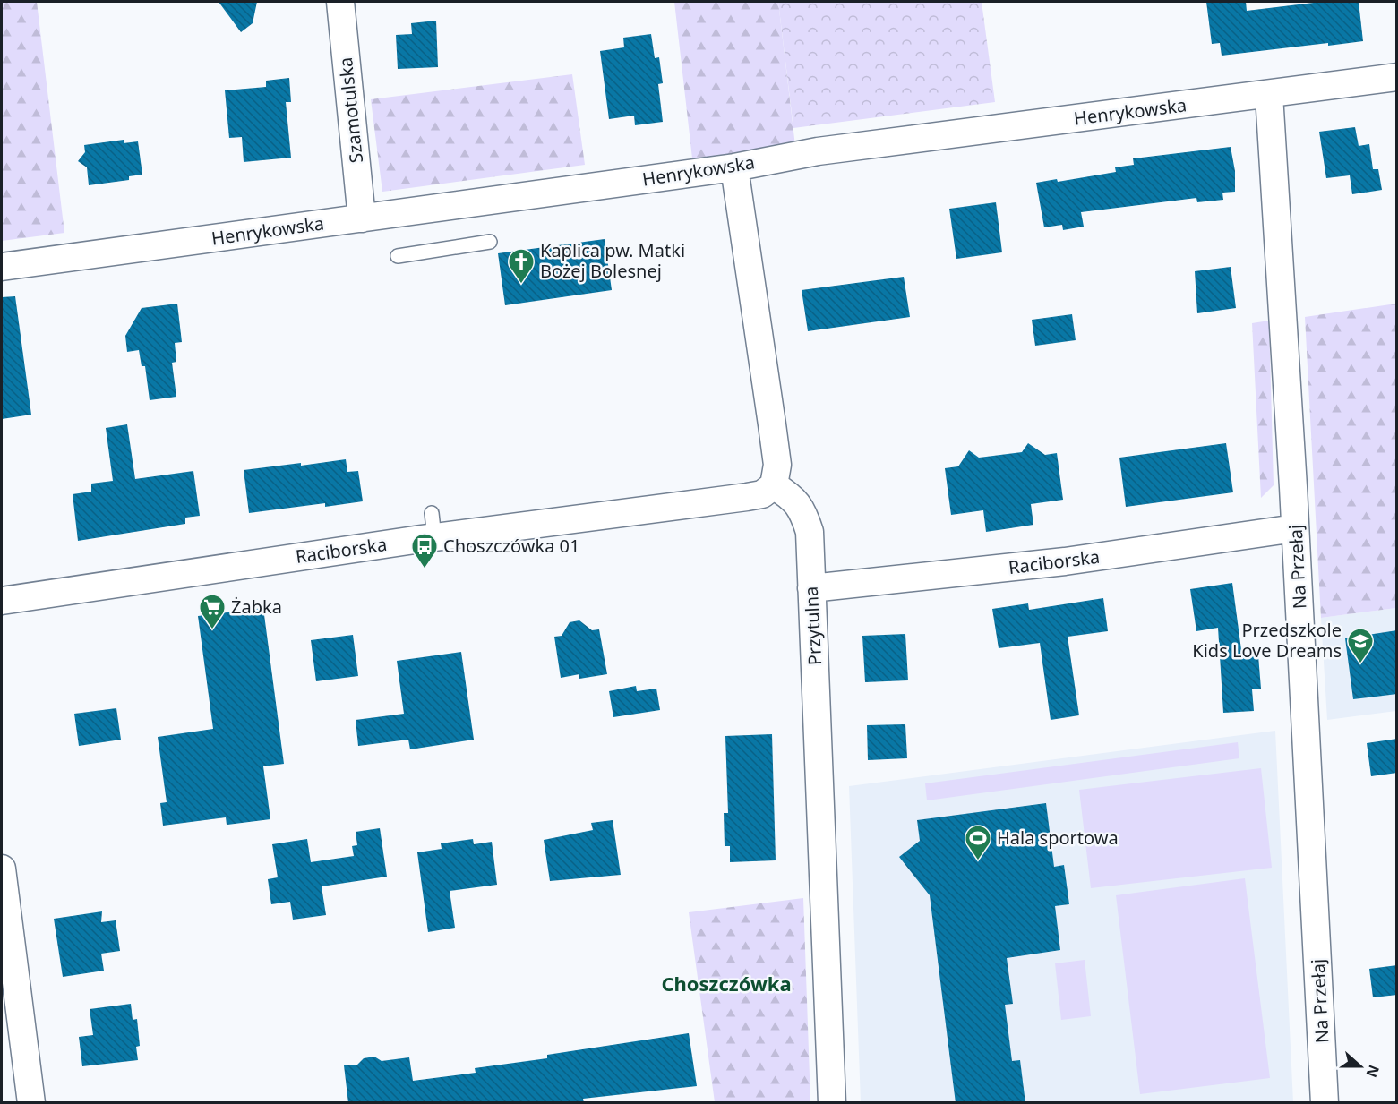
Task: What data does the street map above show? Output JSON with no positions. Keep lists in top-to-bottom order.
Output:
{
  "streets": {
    "street": [
      "Szamotulska",
      "Henrykowska",
      "Raciborska",
      "Na Przełaj",
      "Przytulna"
    ]
  },
  "crossings": [
    ["Szamotulska", "Henrykowska"],
    ["Henrykowska", "Na Przełaj"],
    ["Raciborska", "Na Przełaj"],
    ["Raciborska", "Przytulna"]
  ],
  "districts": ["Choszczówka"],
  "places": {
    "church": ["Kaplica pw. Matki Bożej Bolesnej"],
    "bus stop": ["Choszczówka 01"],
    "supermarket": ["Żabka"],
    "school or university": ["Przedszkole Kids Love Dreams"],
    "sports": ["Hala sportowa"]
  },
  "north": "right"
}
